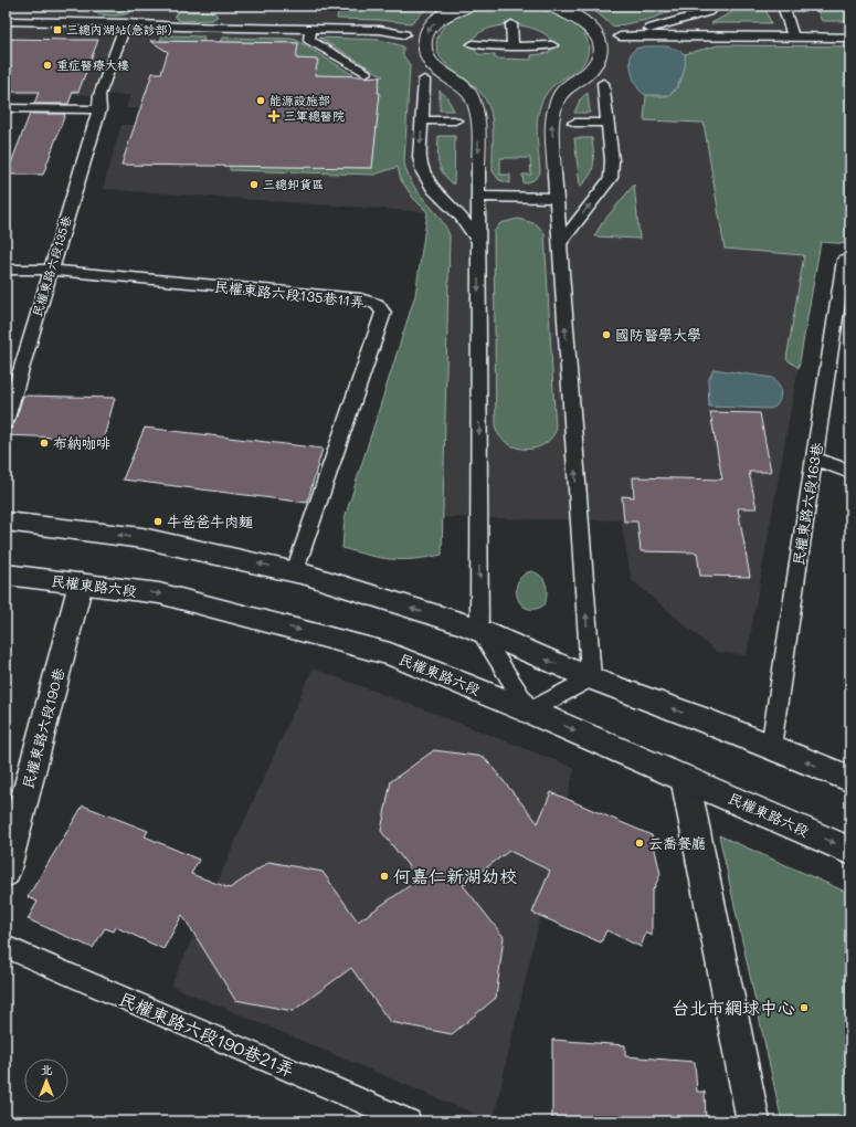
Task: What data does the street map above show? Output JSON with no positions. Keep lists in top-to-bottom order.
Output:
{
  "streets": {
    "main road": ["民權東路六段", "民權東路六段190巷"],
    "lane": [
      "民權東路六段135巷",
      "民權東路六段135巷11弄",
      "民權東路六段163巷",
      "民權東路六段190巷21弄"
    ]
  },
  "crossings": [
    ["民權東路六段135巷", "民權東路六段135巷11弄"],
    ["民權東路六段", "民權東路六段190巷"]
  ],
  "places": {
    "transit": ["三總內湖站(急診部)"],
    "other": [
      "重症醫療大樓",
      "能源設施部",
      "三總卸貨區",
      "國防醫學大學",
      "布納咖啡",
      "牛爸爸牛肉麵",
      "云喬餐廳",
      "何嘉仁新湖幼校",
      "台北市網球中心"
    ],
    "health": ["三軍總醫院"]
  },
  "north": "top"
}
